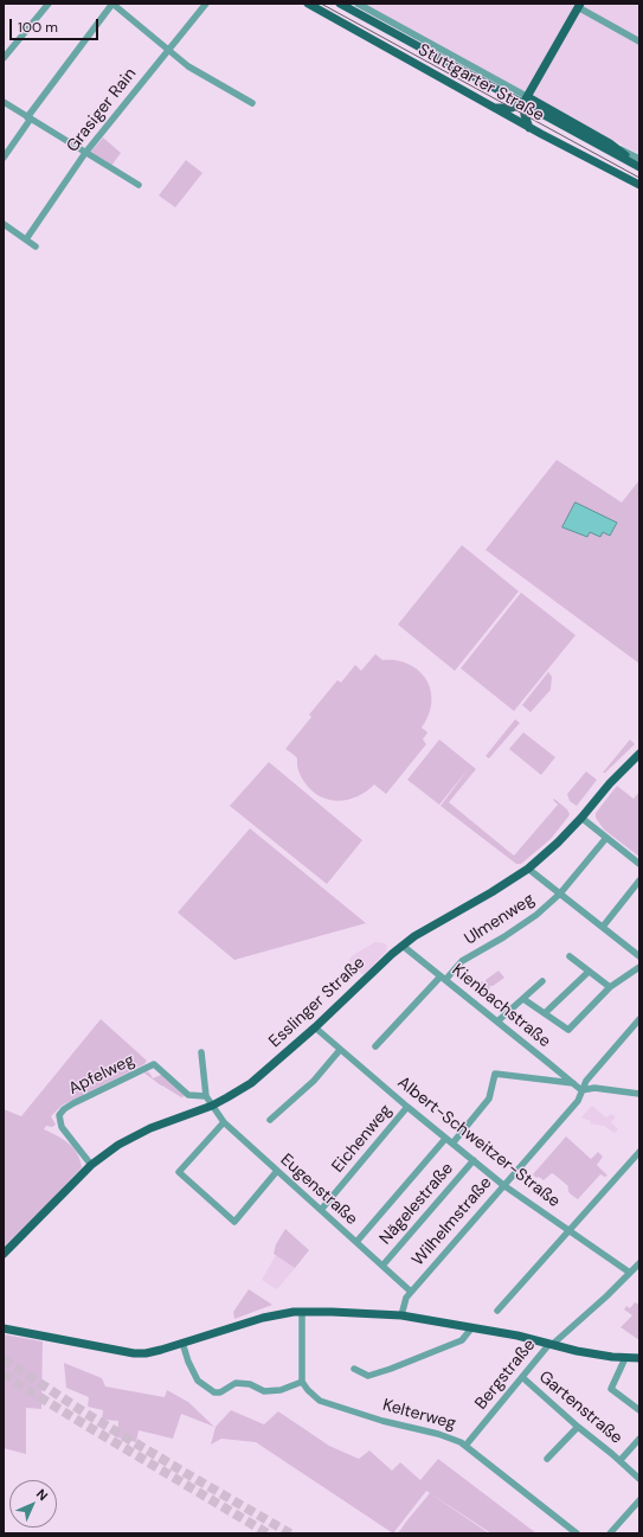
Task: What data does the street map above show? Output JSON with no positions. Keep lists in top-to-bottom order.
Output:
{
  "streets": {
    "main road": ["Stuttgarter Straße", "Esslinger Straße"],
    "street": [
      "Grasiger Rain",
      "Ulmenweg",
      "Kienbachstraße",
      "Apfelweg",
      "Eichenweg",
      "Albert-Schweitzer-Straße",
      "Eugenstraße",
      "Nägelestraße",
      "Wilhelmstraße",
      "Bergstraße",
      "Gartenstraße",
      "Kelterweg"
    ]
  },
  "crossings": [
    ["Ulmenweg", "Kienbachstraße"],
    ["Esslinger Straße", "Kienbachstraße"],
    ["Esslinger Straße", "Apfelweg"],
    ["Esslinger Straße", "Albert-Schweitzer-Straße"],
    ["Esslinger Straße", "Eugenstraße"],
    ["Kienbachstraße", "Wilhelmstraße"],
    ["Eichenweg", "Albert-Schweitzer-Straße"],
    ["Eichenweg", "Eugenstraße"],
    ["Albert-Schweitzer-Straße", "Nägelestraße"],
    ["Albert-Schweitzer-Straße", "Wilhelmstraße"],
    ["Albert-Schweitzer-Straße", "Bergstraße"],
    ["Eugenstraße", "Nägelestraße"],
    ["Eugenstraße", "Wilhelmstraße"],
    ["Bergstraße", "Gartenstraße"],
    ["Bergstraße", "Kelterweg"]
  ],
  "scale_bar": "100 m",
  "north": "top right"
}
